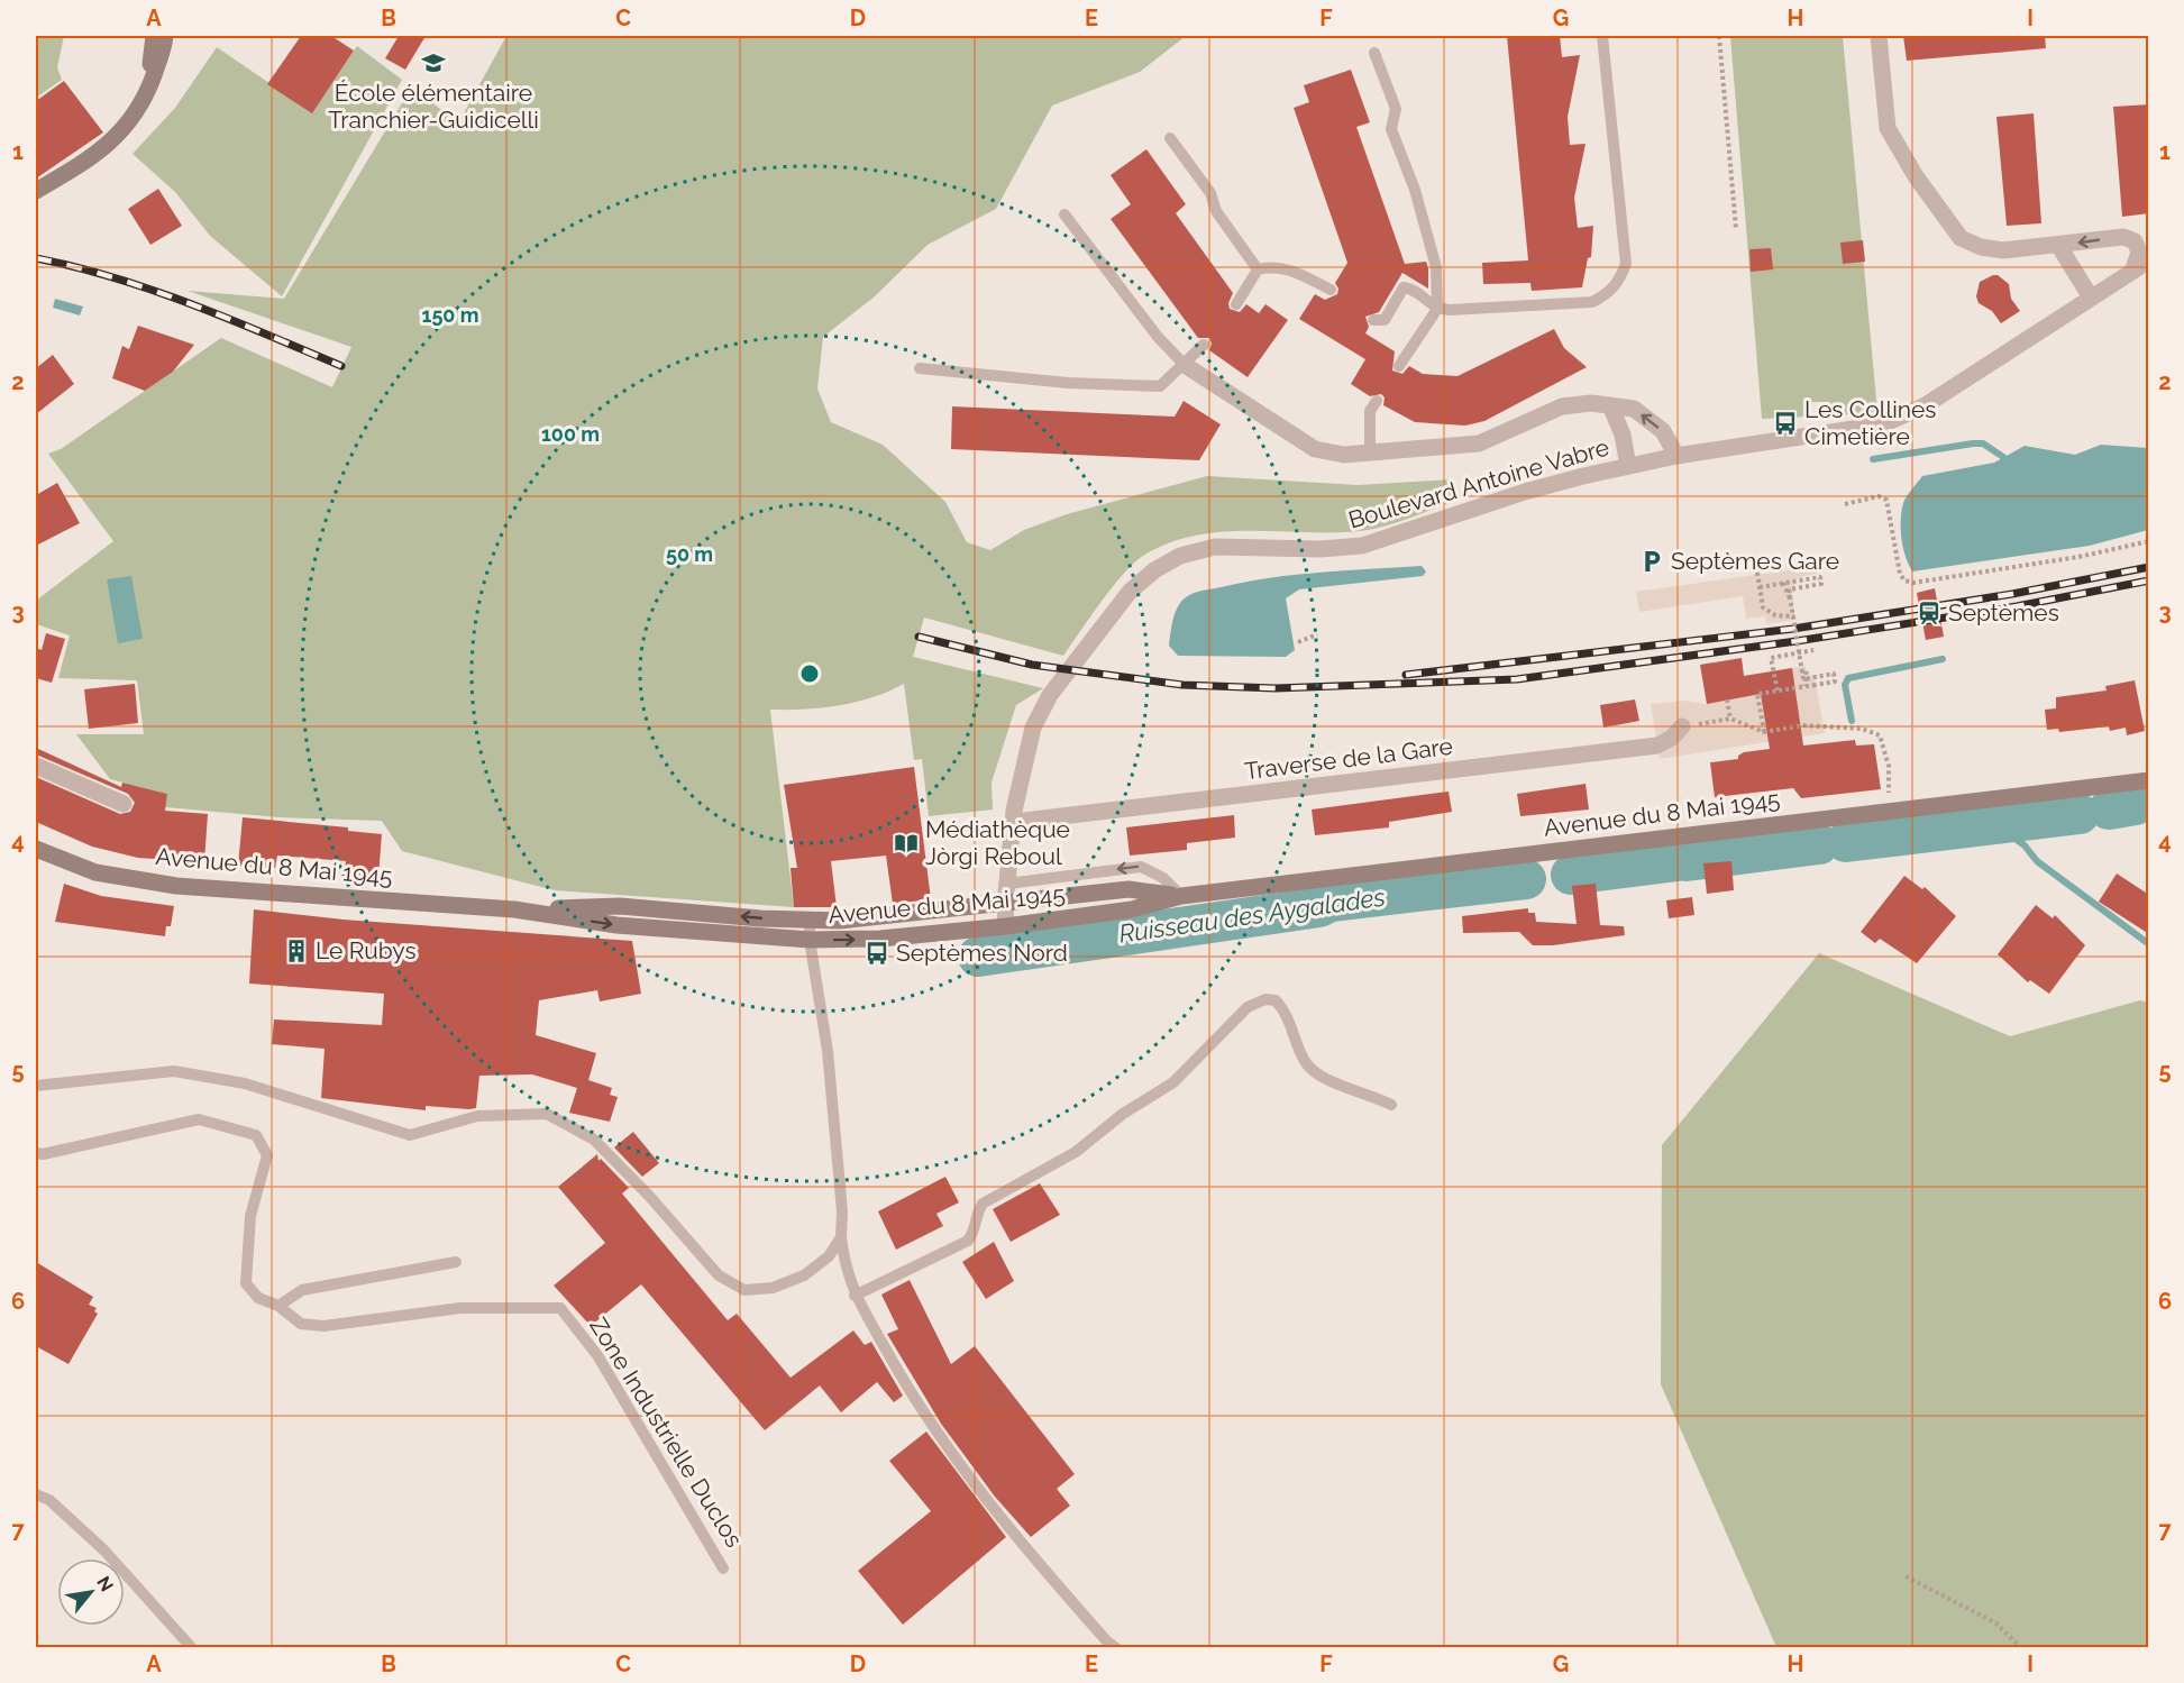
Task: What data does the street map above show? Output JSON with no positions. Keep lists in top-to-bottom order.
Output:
{
  "streets": {
    "main road": ["Avenue du 8 Mai 1945"],
    "street": ["Boulevard Antoine Vabre", "Traverse de la Gare"],
    "lane": ["Zone Industrielle Duclos"]
  },
  "crossings": [
    ["Boulevard Antoine Vabre", "Traverse de la Gare"],
    ["Boulevard Antoine Vabre", "Avenue du 8 Mai 1945"]
  ],
  "water": ["Ruisseau des Aygalades"],
  "places": {
    "school or university": ["École élémentaire Tranchier-Guidicelli"],
    "bus stop": ["Les Collines Cimetière", "Septèmes Nord"],
    "parking": ["Septèmes Gare"],
    "station": ["Septèmes"],
    "library": ["Médiathèque Jòrgi Reboul"],
    "building": ["Le Rubys"]
  },
  "north": "top right",
  "grid": {
    "columns": [
      "A",
      "B",
      "C",
      "D",
      "E",
      "F",
      "G",
      "H",
      "I"
    ],
    "rows": [
      "1",
      "2",
      "3",
      "4",
      "5",
      "6",
      "7"
    ]
  },
  "rings": ["150 m", "100 m", "50 m"]
}
